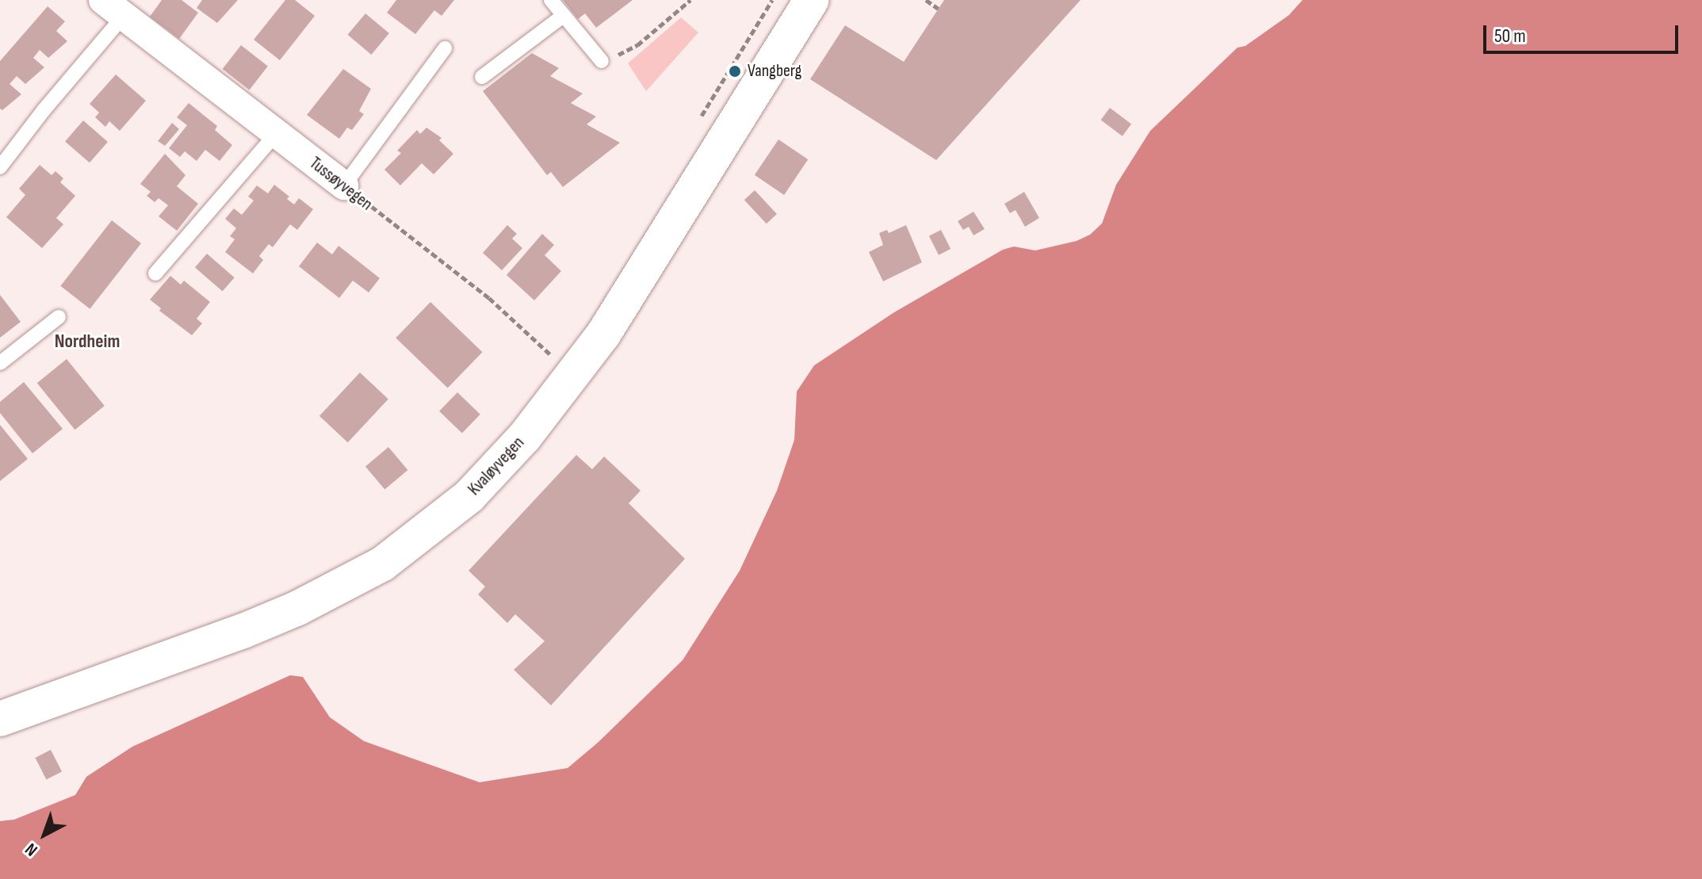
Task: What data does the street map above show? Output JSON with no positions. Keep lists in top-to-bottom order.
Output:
{
  "streets": {
    "street": ["Tussøyvegen", "Kvaløyvegen"]
  },
  "crossings": [
    ["Tussøyvegen", "Kvaløyvegen"]
  ],
  "districts": ["Nordheim"],
  "places": ["Vangberg"],
  "scale_bar": "50 m",
  "north": "bottom left"
}
